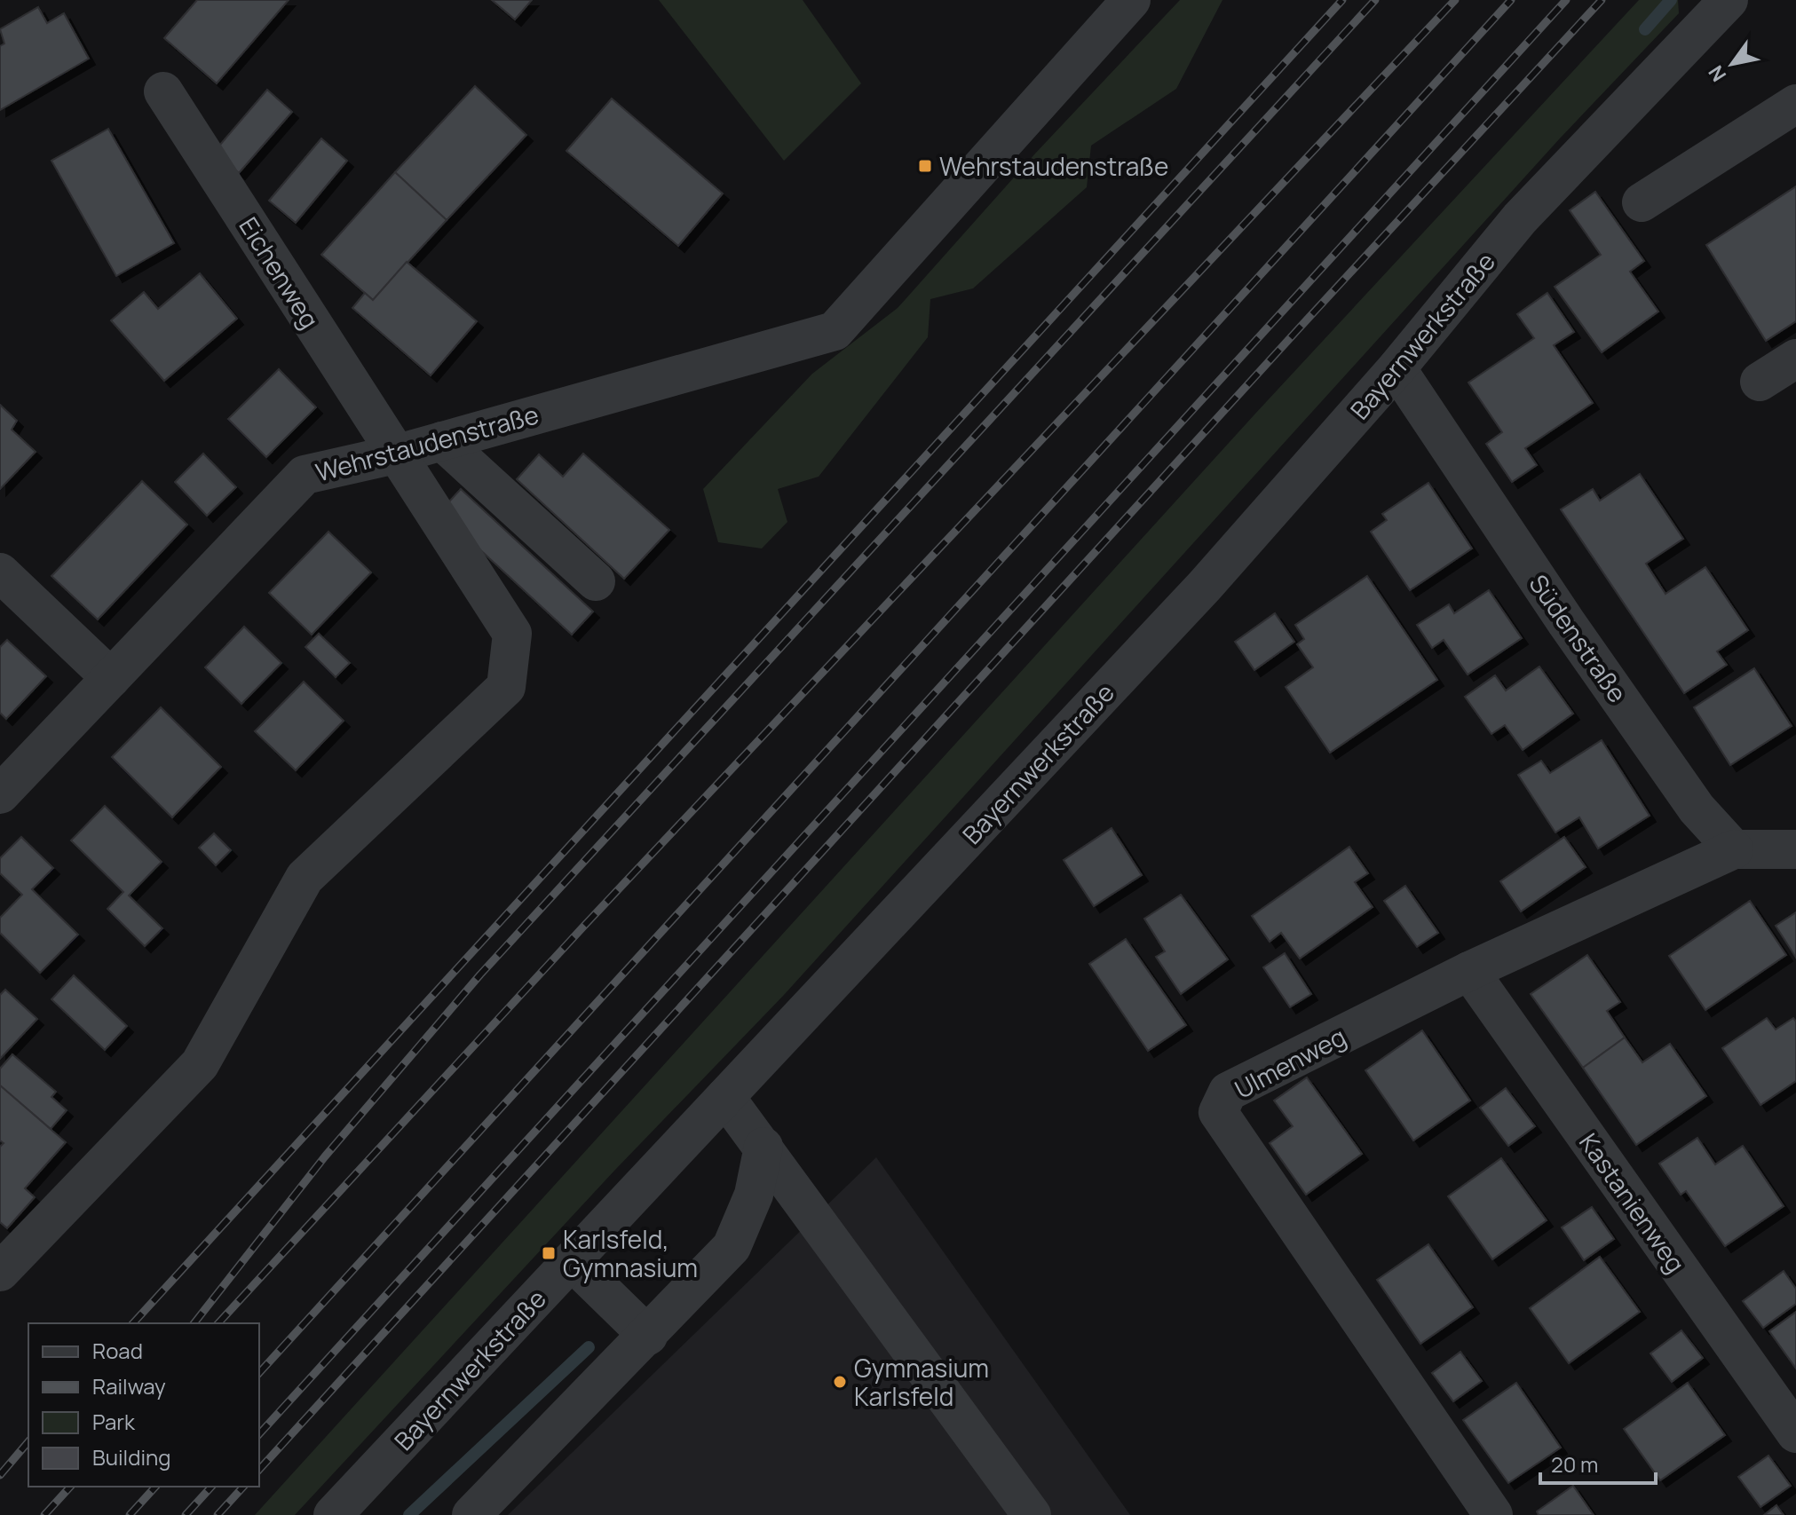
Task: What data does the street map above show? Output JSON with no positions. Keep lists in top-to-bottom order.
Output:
{
  "streets": {
    "street": [
      "Eichenweg",
      "Bayernwerkstraße",
      "Wehrstaudenstraße",
      "Südenstraße",
      "Ulmenweg",
      "Kastanienweg"
    ]
  },
  "crossings": [
    ["Eichenweg", "Wehrstaudenstraße"],
    ["Bayernwerkstraße", "Südenstraße"],
    ["Südenstraße", "Ulmenweg"],
    ["Ulmenweg", "Kastanienweg"]
  ],
  "places": {
    "transit": ["Wehrstaudenstraße", "Karlsfeld, Gymnasium"],
    "other": ["Gymnasium Karlsfeld"]
  },
  "legend": [
    "Road",
    "Railway",
    "Park",
    "Building"
  ],
  "scale_bar": "20 m",
  "north": "bottom left"
}
